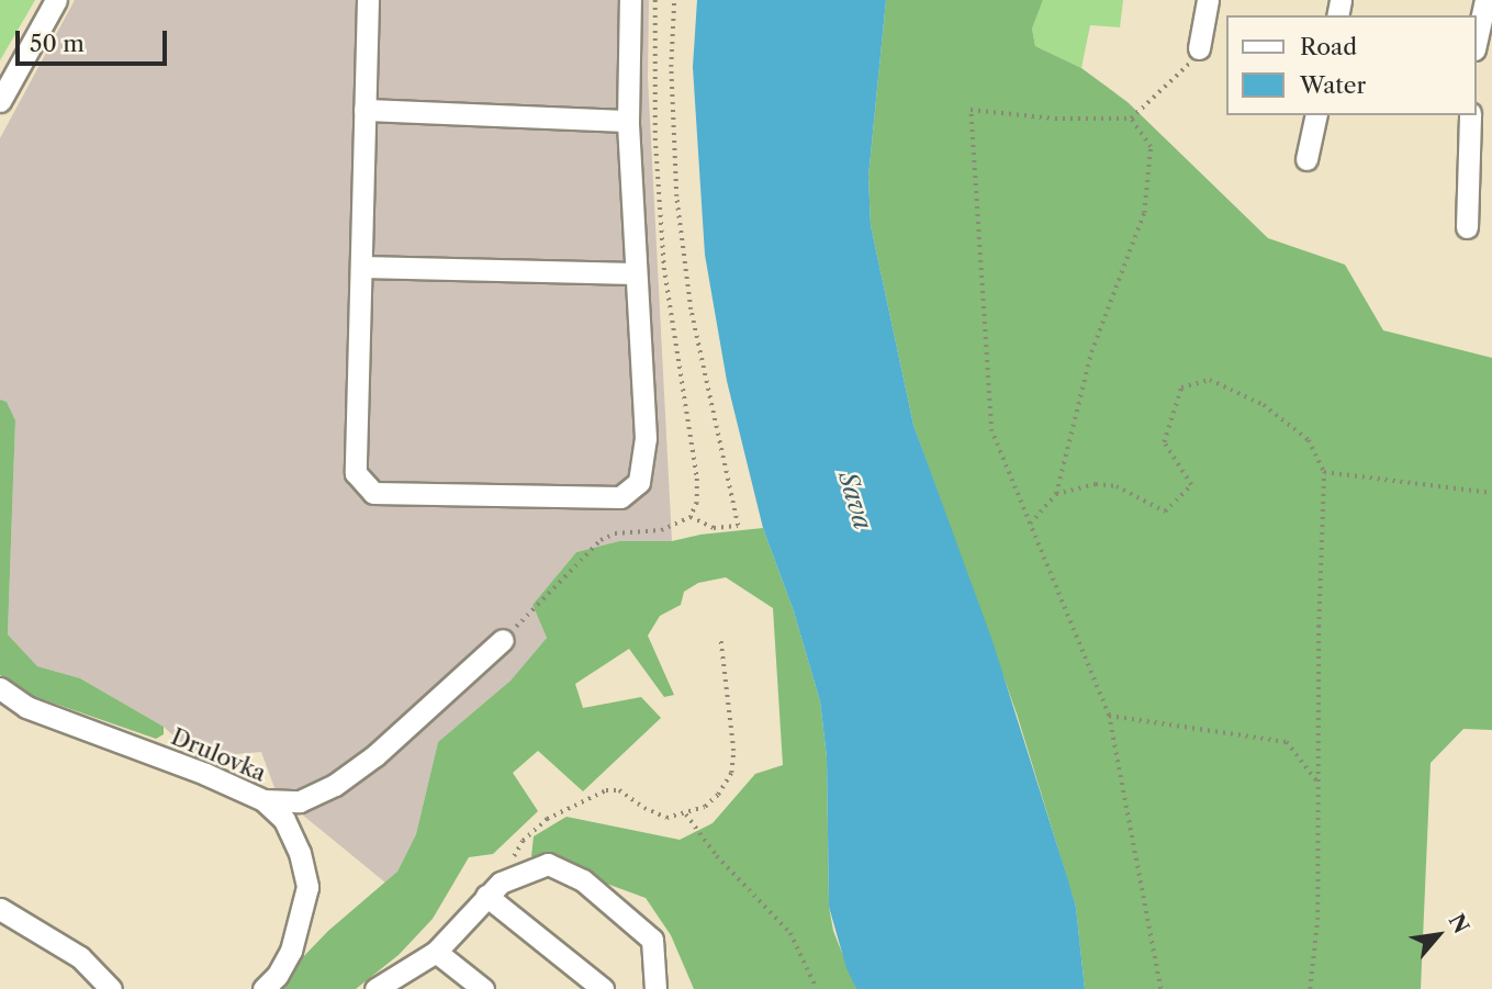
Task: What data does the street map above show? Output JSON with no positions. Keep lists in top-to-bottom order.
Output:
{
  "streets": {
    "street": ["Drulovka"]
  },
  "water": ["Sava"],
  "legend": ["Road", "Water"],
  "scale_bar": "50 m",
  "north": "top right"
}
